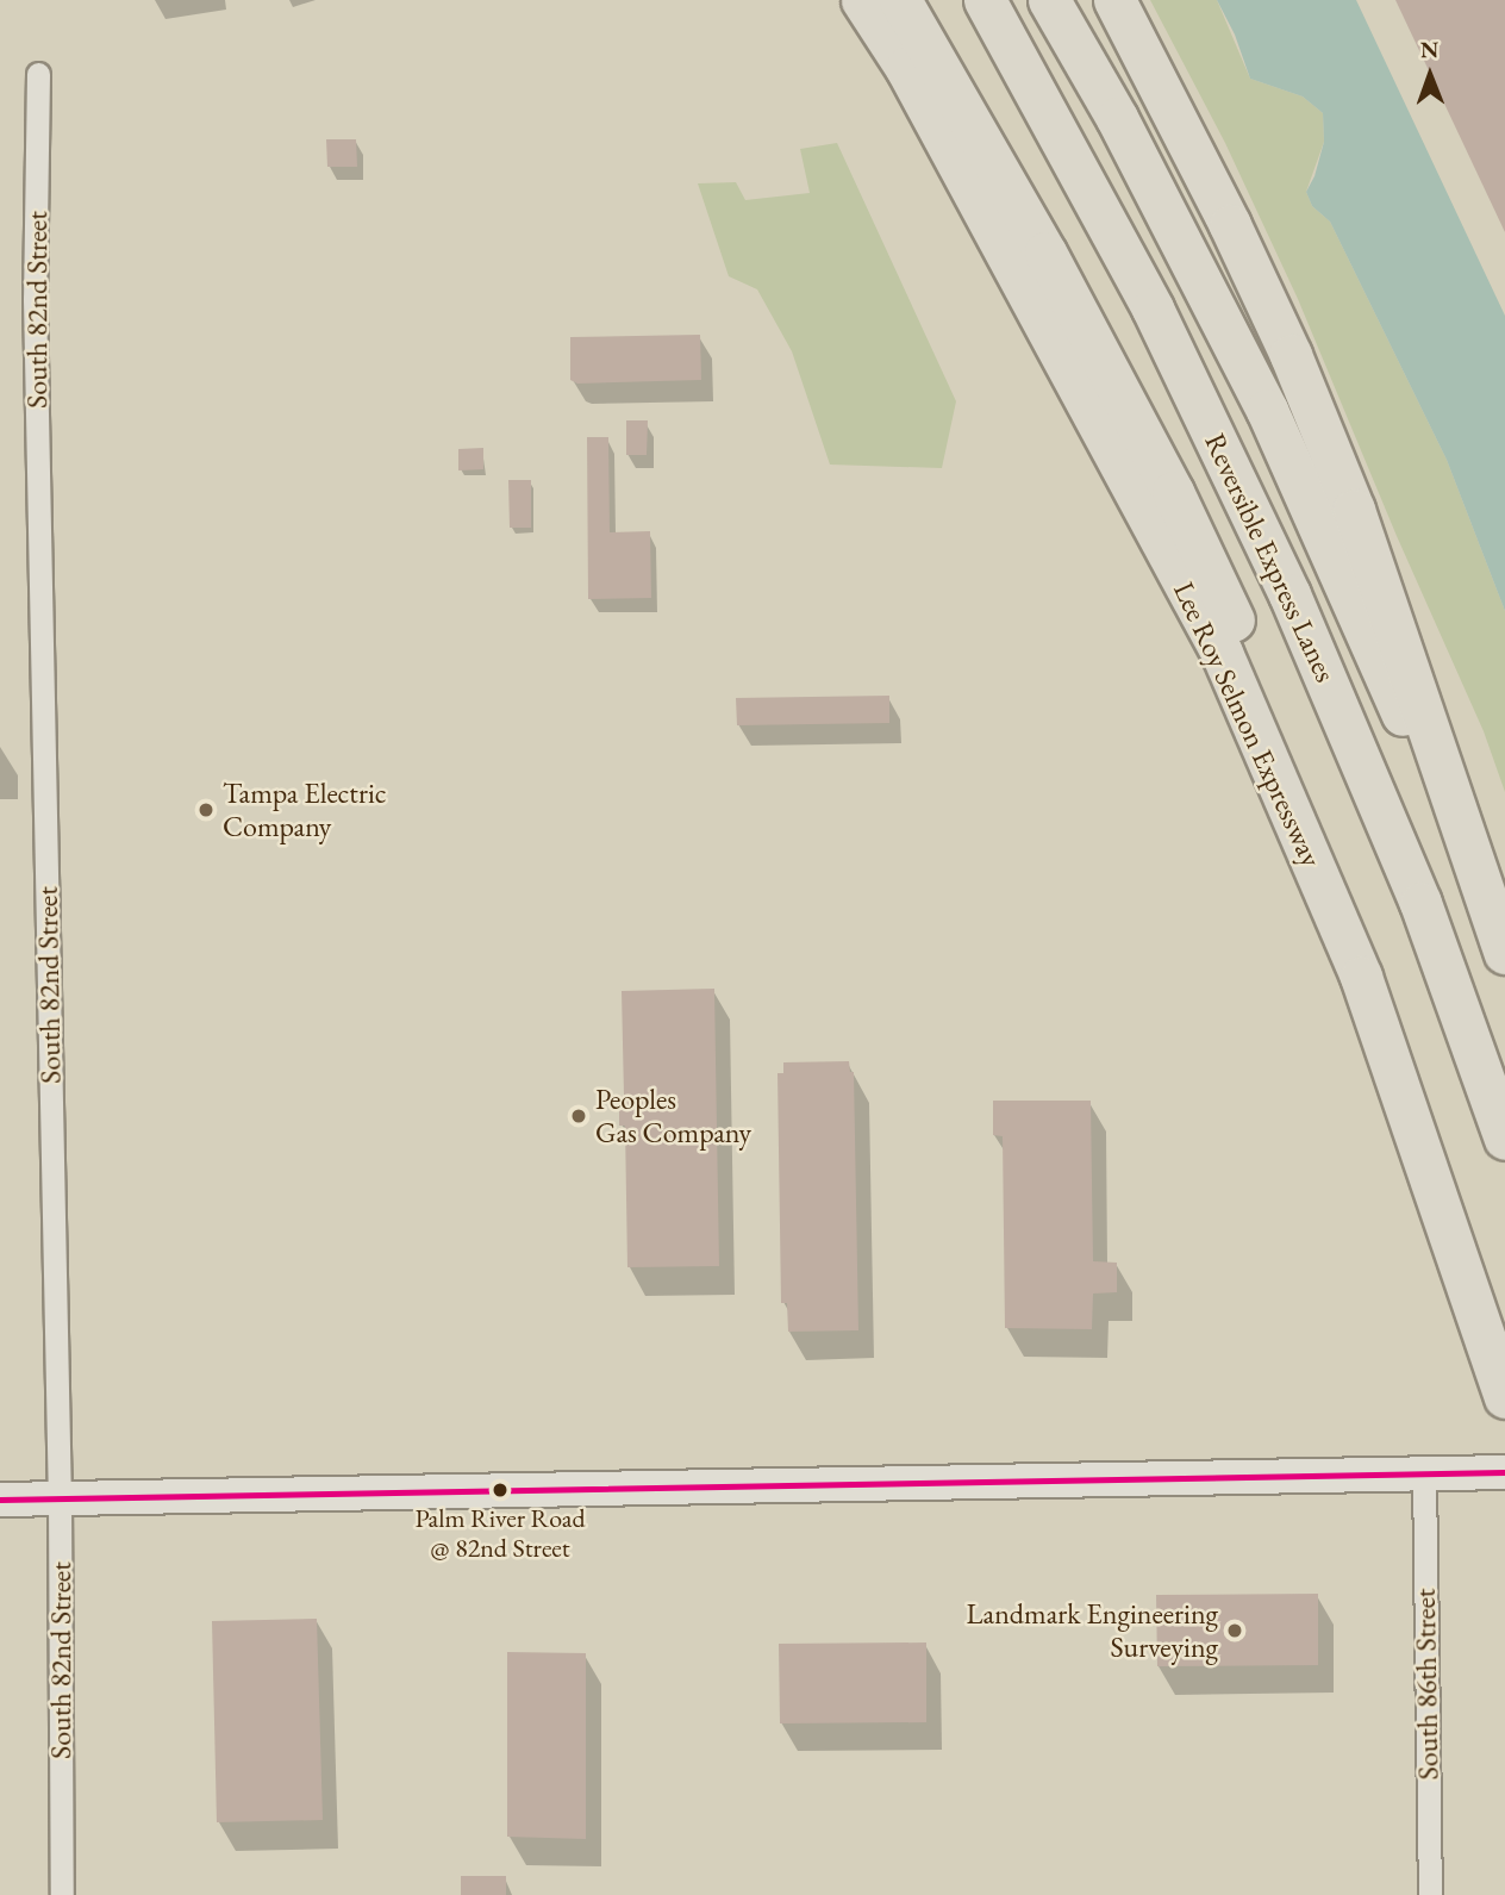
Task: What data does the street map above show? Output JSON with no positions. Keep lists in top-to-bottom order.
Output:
{
  "streets": {
    "highway": ["Reversible Express Lanes", "Lee Roy Selmon Expressway"],
    "street": ["South 82nd Street", "South 86th Street"]
  },
  "places": [
    "Tampa Electric Company",
    "Peoples Gas Company",
    "Palm River Road @ 82nd Street",
    "Landmark Engineering Surveying"
  ],
  "north": "top"
}
